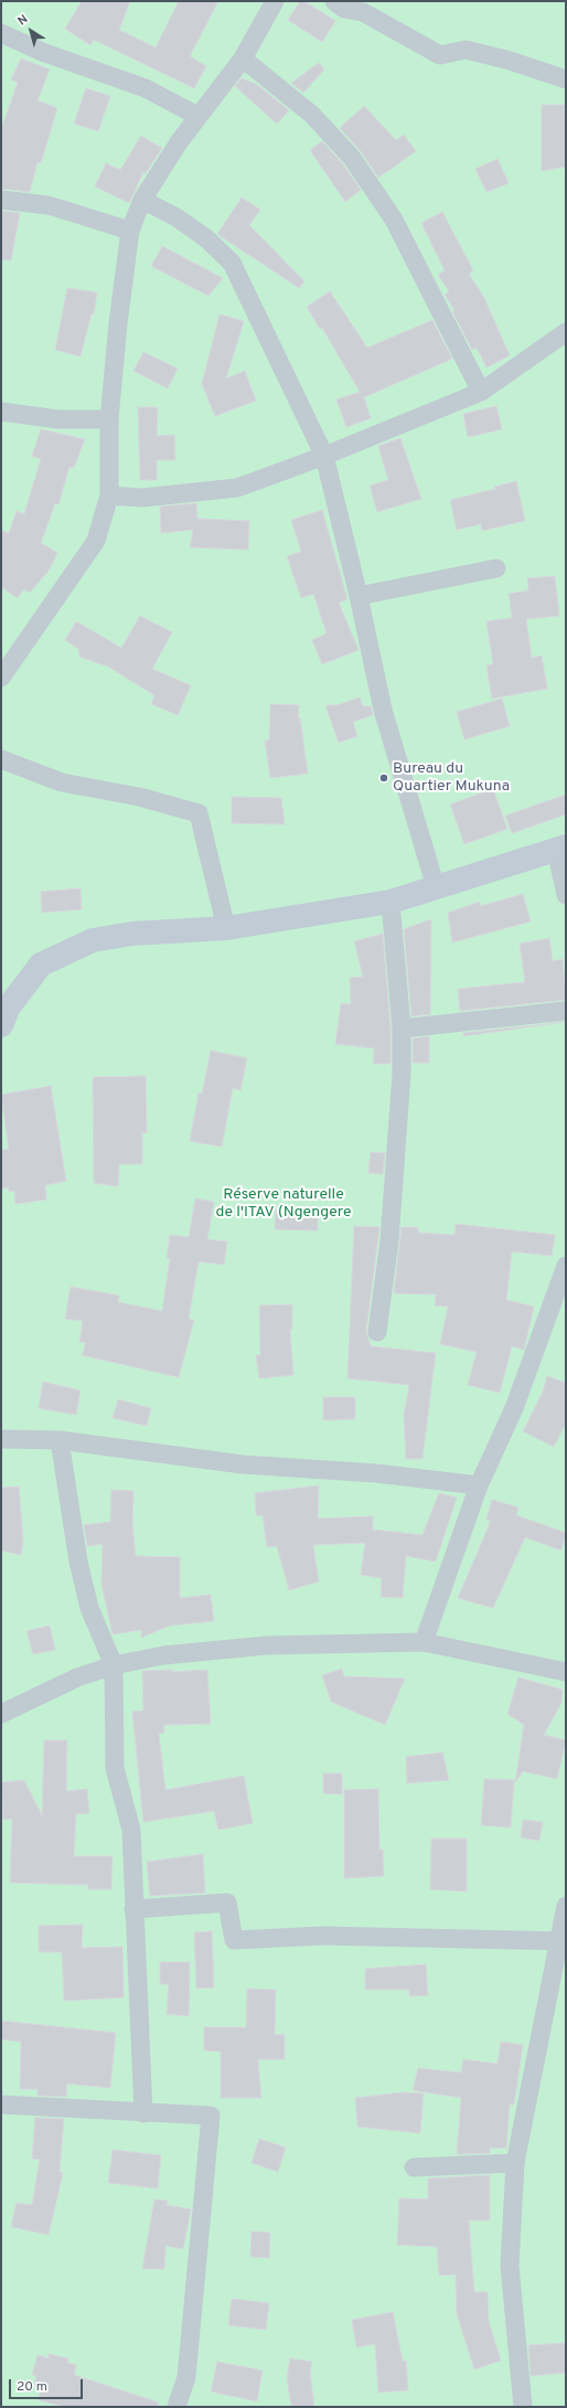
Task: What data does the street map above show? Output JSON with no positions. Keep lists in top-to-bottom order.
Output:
{
  "parks": ["Réserve naturelle de l'ITAV (Ngengere"],
  "places": ["Bureau du Quartier Mukuna"],
  "scale_bar": "20 m",
  "north": "top left"
}
